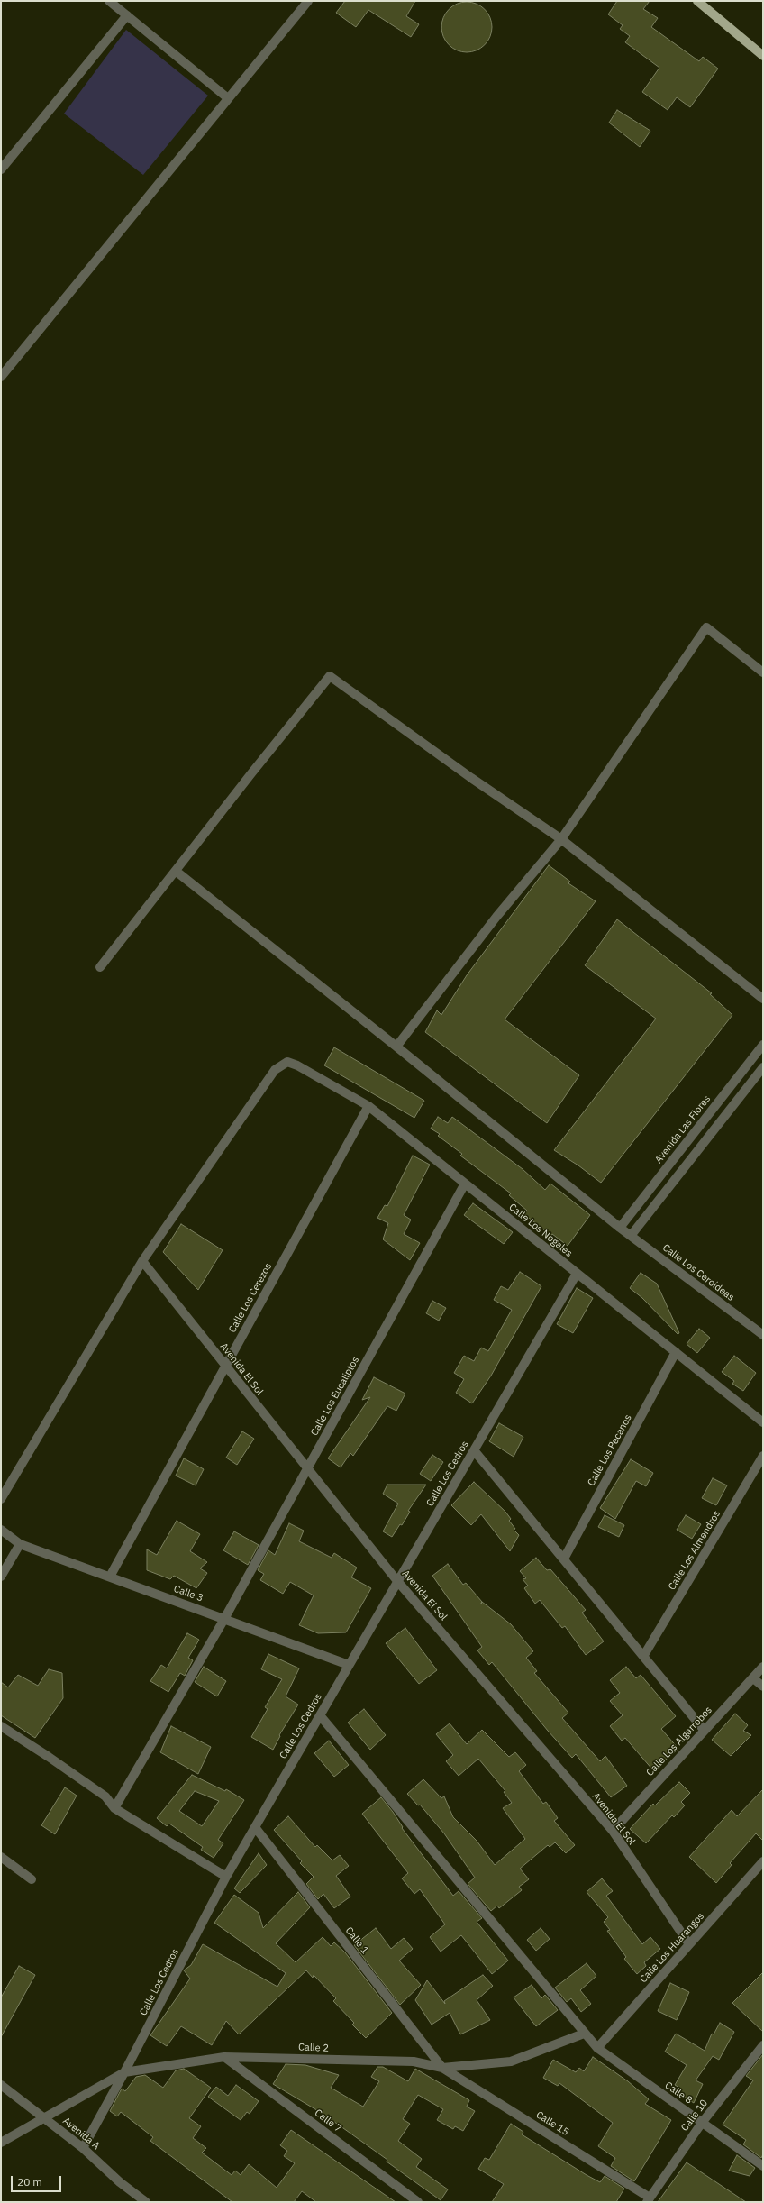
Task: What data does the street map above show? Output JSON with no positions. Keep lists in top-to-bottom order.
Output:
{
  "streets": {
    "street": [
      "Avenida Las Flores",
      "Calle Los Nogales",
      "Calle Los Ceroideas",
      "Calle Los Cerezos",
      "Avenida El Sol",
      "Calle Los Eucaliptos",
      "Calle Los Pecanos",
      "Calle Los Cedros",
      "Calle Los Almendros",
      "Calle 3",
      "Calle Los Algarrobos",
      "Calle 1",
      "Calle Los Huarangos",
      "Calle 2",
      "Calle 8",
      "Calle 10",
      "Calle 7",
      "Calle 15",
      "Avenida A"
    ]
  },
  "crossings": [
    ["Avenida Las Flores", "Calle Los Ceroideas"],
    ["Calle Los Nogales", "Calle Los Cerezos"],
    ["Calle Los Nogales", "Avenida El Sol"],
    ["Calle Los Nogales", "Calle Los Eucaliptos"],
    ["Calle Los Nogales", "Calle Los Pecanos"],
    ["Calle Los Nogales", "Calle Los Cedros"],
    ["Calle Los Cerezos", "Avenida El Sol"],
    ["Calle Los Cerezos", "Calle 3"],
    ["Avenida El Sol", "Calle Los Eucaliptos"],
    ["Avenida El Sol", "Calle Los Cedros"],
    ["Avenida El Sol", "Calle Los Algarrobos"],
    ["Avenida El Sol", "Calle Los Huarangos"],
    ["Calle Los Eucaliptos", "Calle 3"],
    ["Calle Los Cedros", "Calle 3"],
    ["Calle Los Cedros", "Calle 1"],
    ["Calle Los Cedros", "Calle 2"],
    ["Calle Los Cedros", "Calle 8"],
    ["Calle 1", "Calle 2"],
    ["Calle 1", "Calle 15"],
    ["Calle Los Huarangos", "Calle 8"],
    ["Calle 2", "Calle 8"],
    ["Calle 2", "Calle 7"],
    ["Calle 2", "Calle 15"],
    ["Calle 8", "Calle 10"],
    ["Calle 10", "Calle 15"]
  ],
  "scale_bar": "20 m"
}
